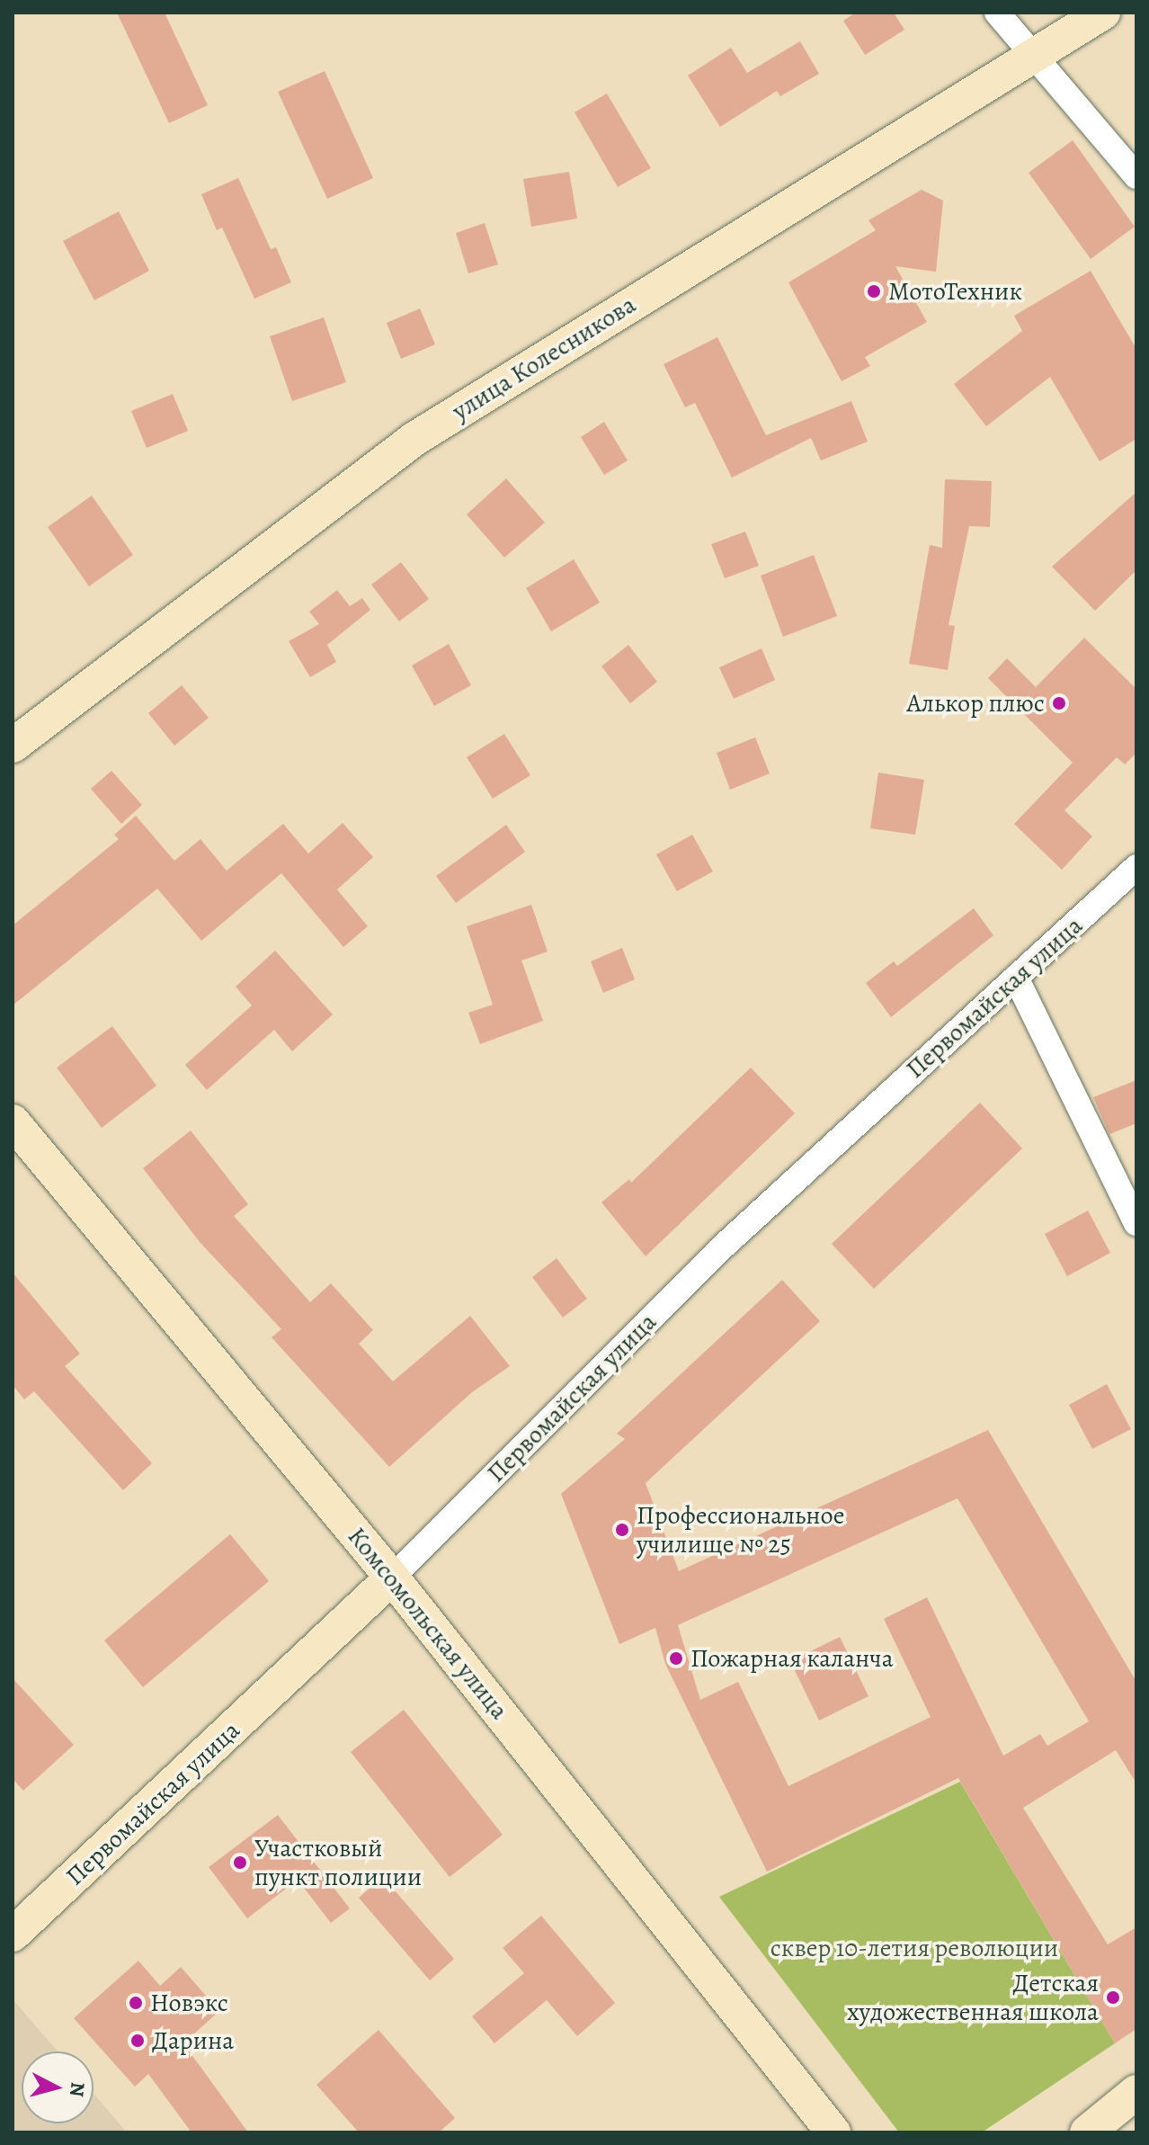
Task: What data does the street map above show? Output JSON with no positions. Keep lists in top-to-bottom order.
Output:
{
  "streets": {
    "street": ["улица Колесникова", "Первомайская улица", "Комсомольская улица"]
  },
  "crossings": [
    ["Первомайская улица", "Комсомольская улица"]
  ],
  "parks": ["сквер 10-летия революции"],
  "places": [
    "МотоТехник",
    "Алькор плюс",
    "Профессиональное училище № 25",
    "Пожарная каланча",
    "Участковый пункт полиции",
    "Детская художественная школа",
    "Новэкс",
    "Дарина"
  ],
  "north": "right"
}
